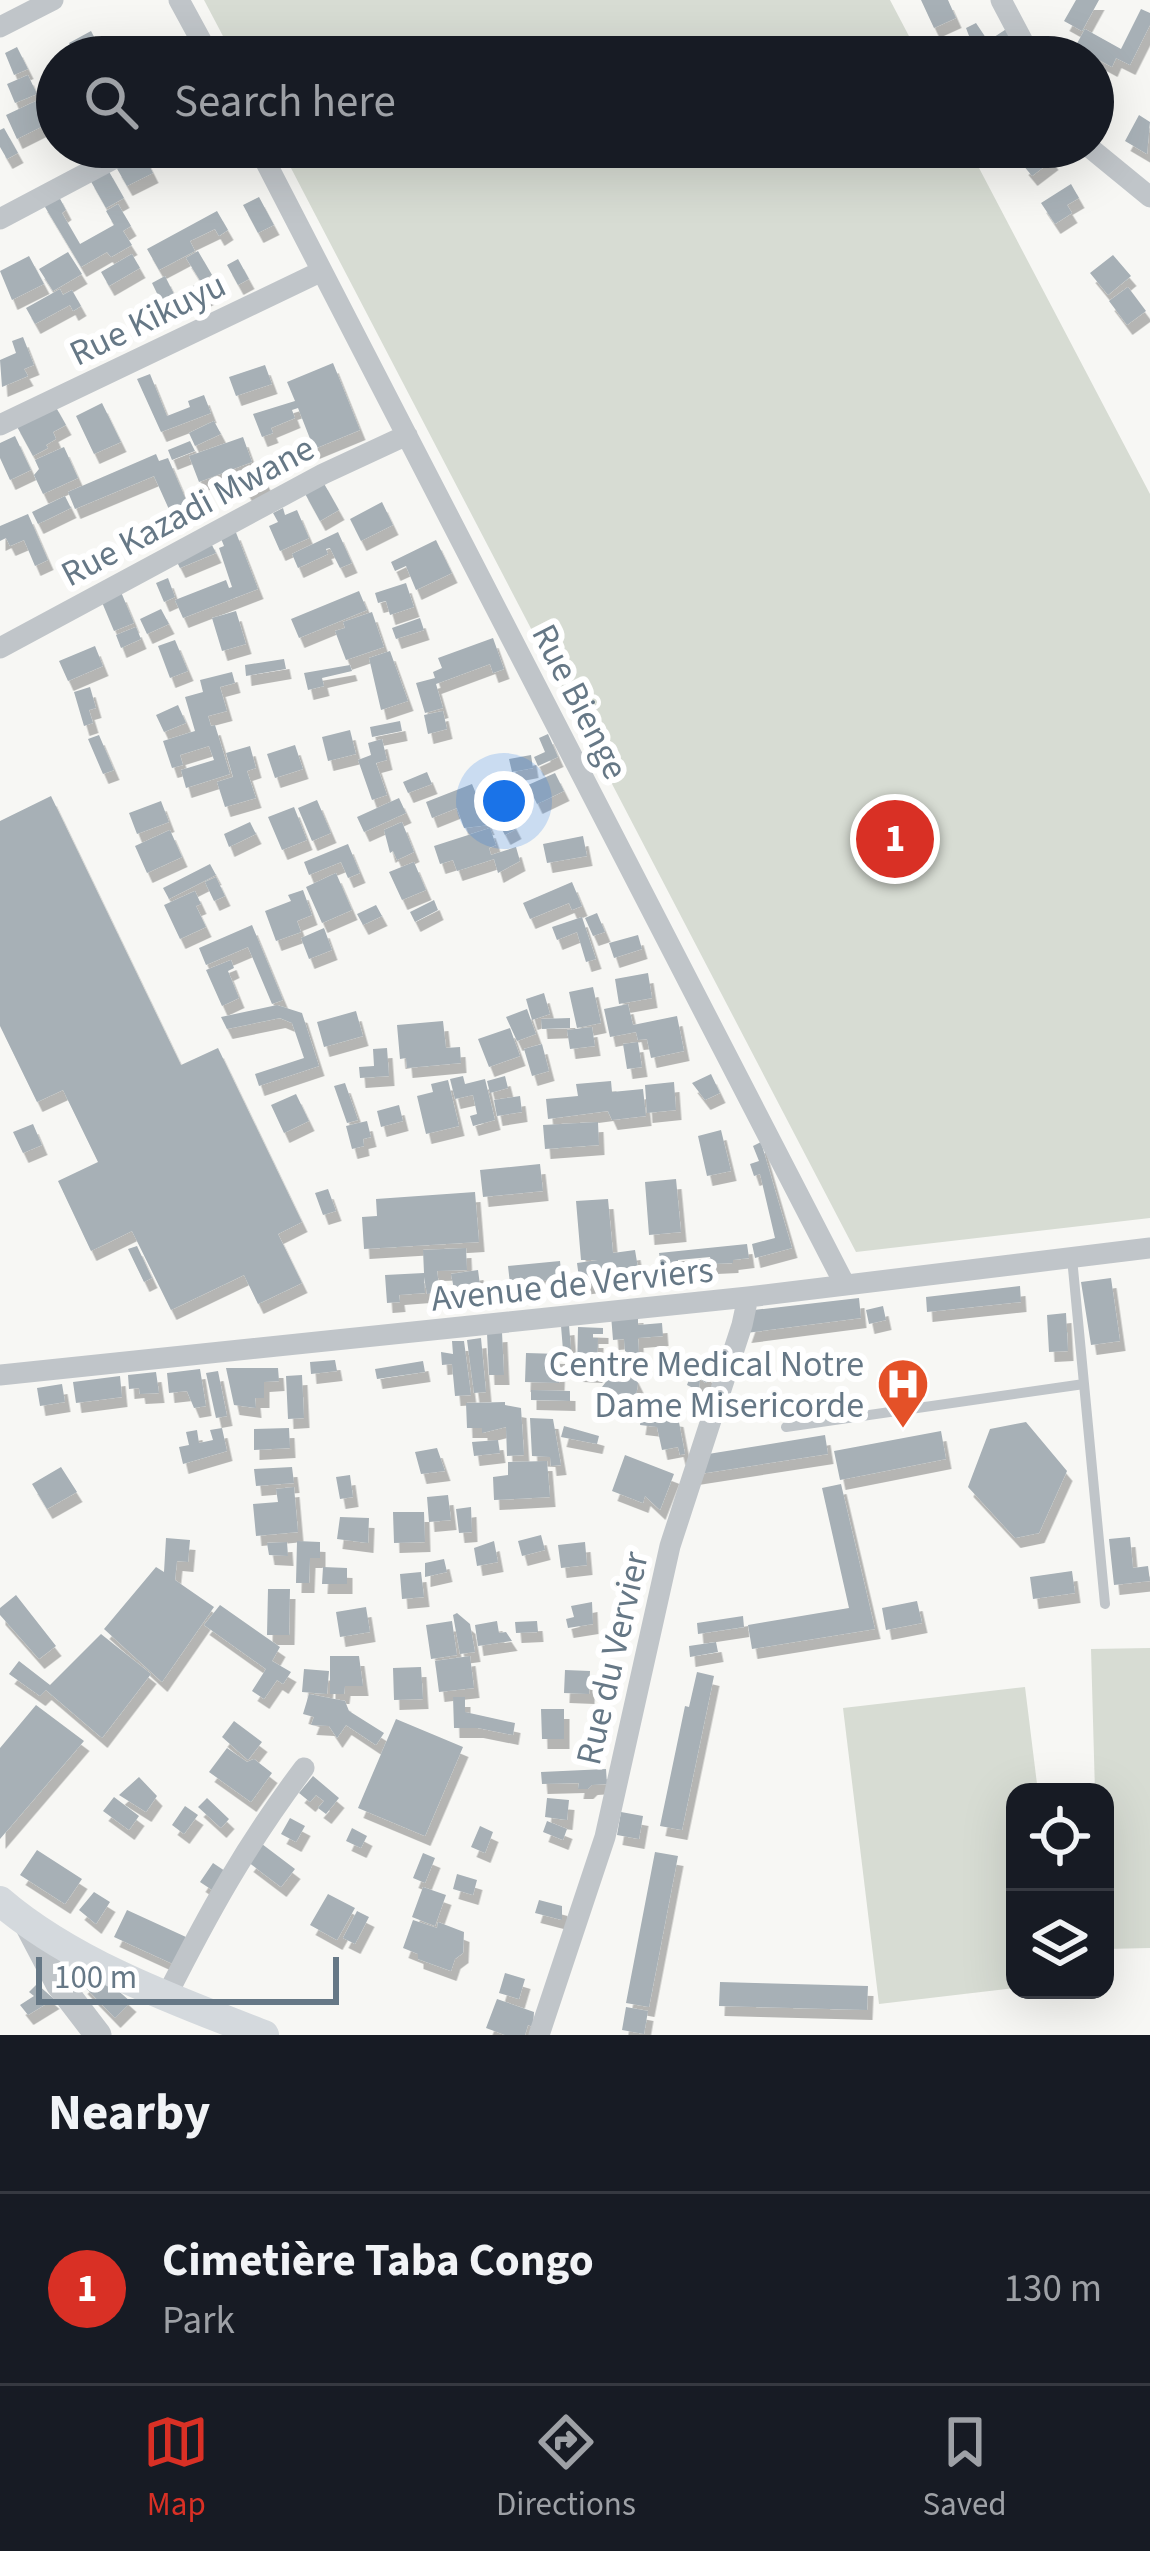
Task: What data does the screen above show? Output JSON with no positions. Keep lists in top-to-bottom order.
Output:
{
  "streets": {
    "street": [
      "Rue Kikuyu",
      "Rue Kazadi Mwane",
      "Rue Bienge",
      "Avenue de Verviers",
      "Rue du Vervier"
    ]
  },
  "crossings": [
    ["Rue Kikuyu", "Rue Bienge"],
    ["Rue Kazadi Mwane", "Rue Bienge"],
    ["Rue Bienge", "Avenue de Verviers"],
    ["Avenue de Verviers", "Rue du Vervier"]
  ],
  "places": {
    "hospital": ["Centre Medical Notre Dame Misericorde"]
  },
  "scale_bar": "100 m",
  "page": {
    "search": "Search here",
    "pins": "1",
    "scale": "100 m",
    "heading": "Nearby",
    "list": [
      {
        "mark": "1",
        "name": "Cimetière Taba Congo",
        "note": "Park",
        "value": "130 m"
      }
    ],
    "nav": ["Map", "Directions", "Saved"]
  }
}
